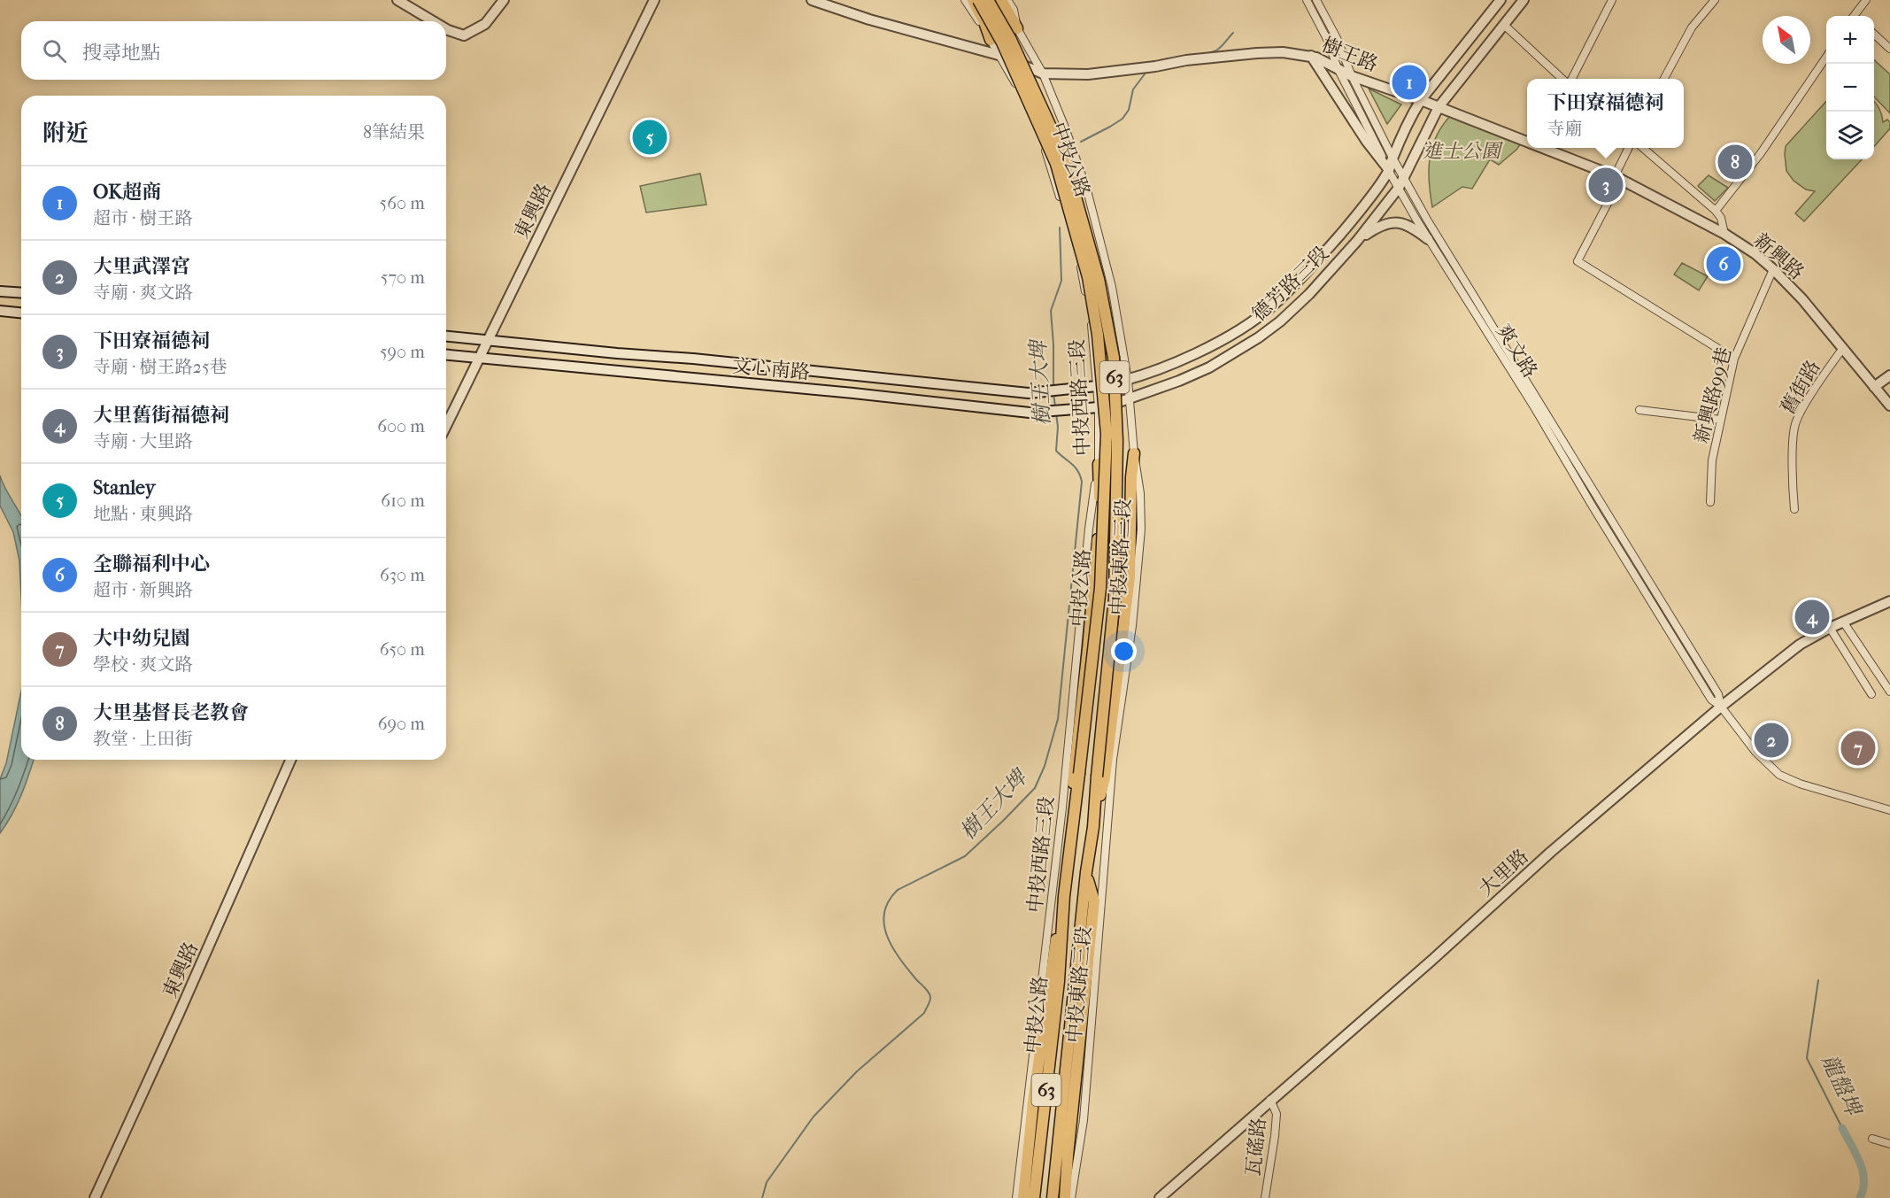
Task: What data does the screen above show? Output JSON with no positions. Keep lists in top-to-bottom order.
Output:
{
  "streets": {
    "main road": ["中投公路", "63"],
    "street": [
      "樹王路",
      "東興路",
      "新興路",
      "德芳路三段",
      "爽文路",
      "文心南路",
      "舊街路",
      "新興路99巷",
      "中投西路三段",
      "中投東路三段",
      "大里路",
      "瓦磘路"
    ]
  },
  "crossings": [
    ["樹王路", "新興路"],
    ["樹王路", "德芳路三段"],
    ["樹王路", "爽文路"],
    ["樹王路", "中投東路三段"],
    ["東興路", "文心南路"],
    ["新興路", "舊街路"],
    ["新興路", "新興路99巷"],
    ["德芳路三段", "爽文路"],
    ["德芳路三段", "文心南路"],
    ["德芳路三段", "中投西路三段"],
    ["德芳路三段", "中投東路三段"],
    ["爽文路", "大里路"],
    ["文心南路", "中投西路三段"],
    ["大里路", "瓦磘路"]
  ],
  "water": ["樹王大埤", "龍盤埤"],
  "parks": ["進士公園"],
  "north": "top left",
  "page": {
    "map_buttons": ["+", "−"],
    "search": "搜尋地點",
    "pins": [
      "1",
      "5",
      "8",
      "3",
      "6",
      "4",
      "2",
      "7"
    ],
    "popup": ["下田寮福德祠", "寺廟"],
    "heading": ["附近", "8筆結果"],
    "list": [
      {
        "mark": "1",
        "name": "OK超商",
        "note": "超市 · 樹王路",
        "value": "560 m"
      },
      {
        "mark": "2",
        "name": "大里武澤宮",
        "note": "寺廟 · 爽文路",
        "value": "570 m"
      },
      {
        "mark": "3",
        "name": "下田寮福德祠",
        "note": "寺廟 · 樹王路25巷",
        "value": "590 m"
      },
      {
        "mark": "4",
        "name": "大里舊街福德祠",
        "note": "寺廟 · 大里路",
        "value": "600 m"
      },
      {
        "mark": "5",
        "name": "Stanley",
        "note": "地點 · 東興路",
        "value": "610 m"
      },
      {
        "mark": "6",
        "name": "全聯福利中心",
        "note": "超市 · 新興路",
        "value": "630 m"
      },
      {
        "mark": "7",
        "name": "大中幼兒園",
        "note": "學校 · 爽文路",
        "value": "650 m"
      },
      {
        "mark": "8",
        "name": "大里基督長老教會",
        "note": "教堂 · 上田街",
        "value": "690 m"
      }
    ]
  }
}
